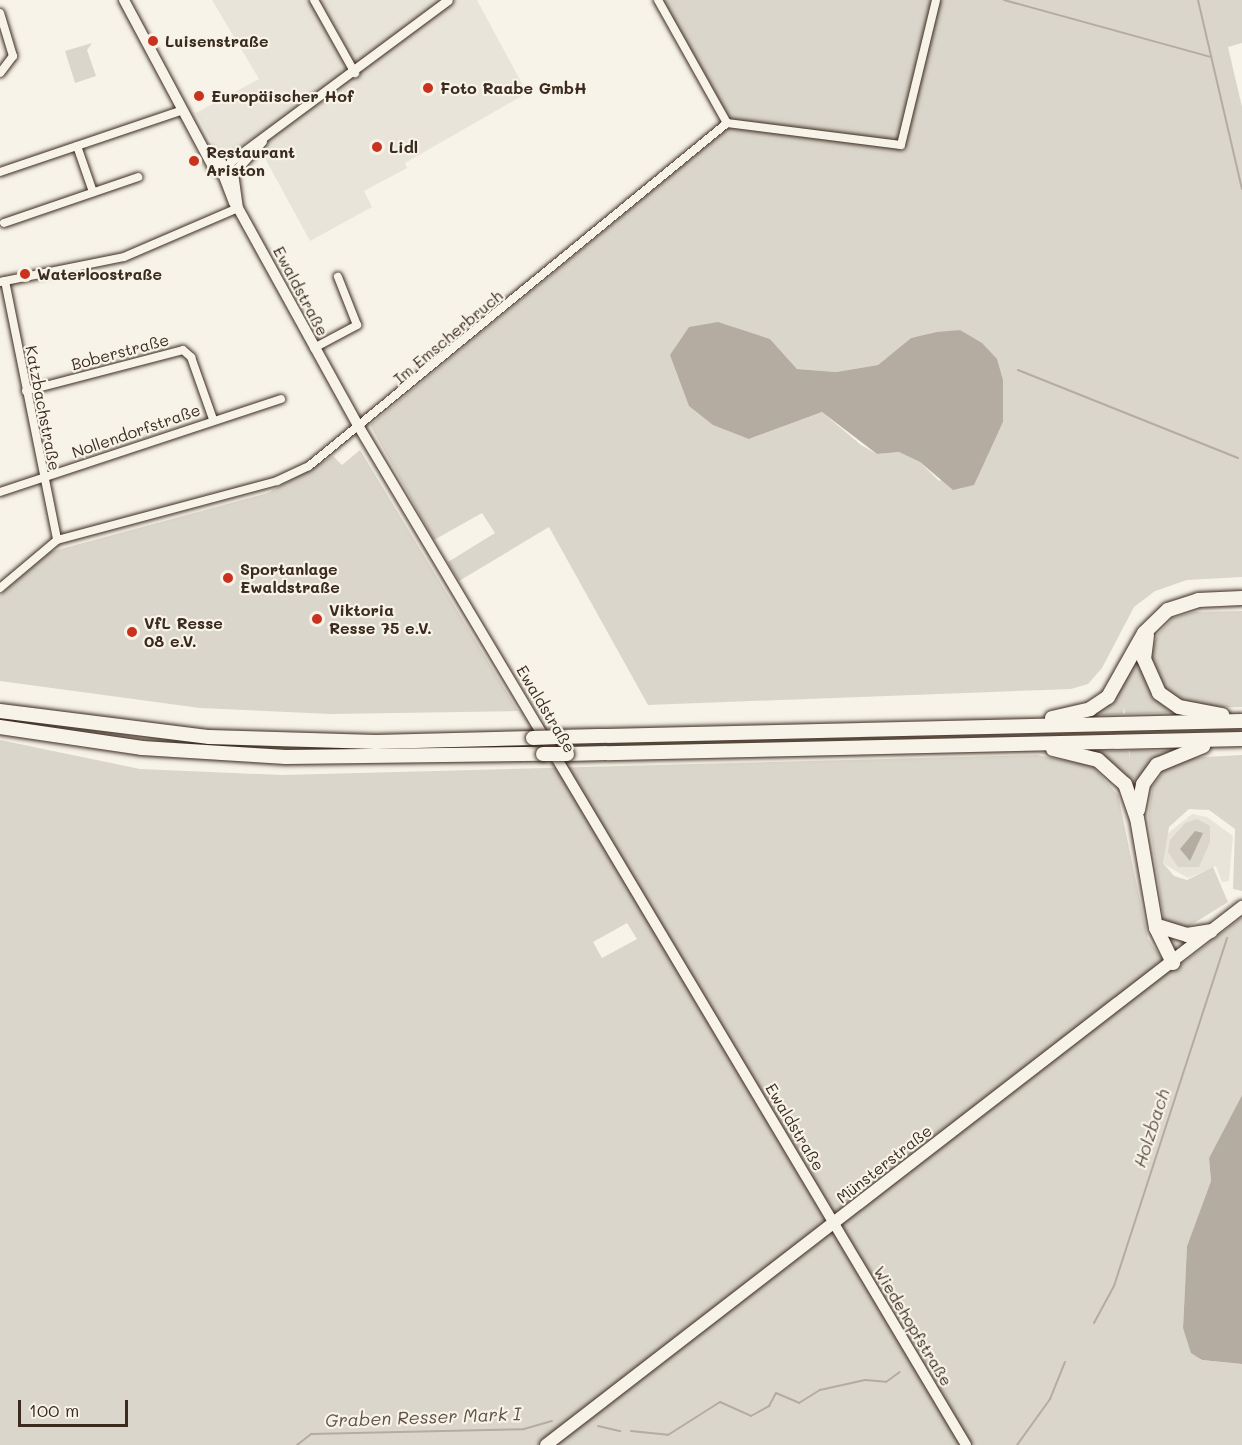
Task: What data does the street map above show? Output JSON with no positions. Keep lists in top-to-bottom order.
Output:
{
  "streets": {
    "main road": ["Ewaldstraße", "Münsterstraße", "Wiedehopfstraße"],
    "street": [
      "Im Emscherbruch",
      "Boberstraße",
      "Katzbachstraße",
      "Nollendorfstraße"
    ]
  },
  "crossings": [
    ["Ewaldstraße", "Im Emscherbruch"],
    ["Ewaldstraße", "Münsterstraße"],
    ["Ewaldstraße", "Wiedehopfstraße"],
    ["Im Emscherbruch", "Katzbachstraße"],
    ["Boberstraße", "Katzbachstraße"],
    ["Boberstraße", "Nollendorfstraße"],
    ["Katzbachstraße", "Nollendorfstraße"],
    ["Münsterstraße", "Wiedehopfstraße"]
  ],
  "water": ["Holzbach", "Graben Resser Mark I"],
  "places": [
    "Luisenstraße",
    "Foto Raabe GmbH",
    "Europäischer Hof",
    "Lidl",
    "Restaurant Ariston",
    "Waterloostraße",
    "Sportanlage Ewaldstraße",
    "Viktoria Resse 75 e.V.",
    "VfL Resse 08 e.V."
  ],
  "scale_bar": "100 m"
}
